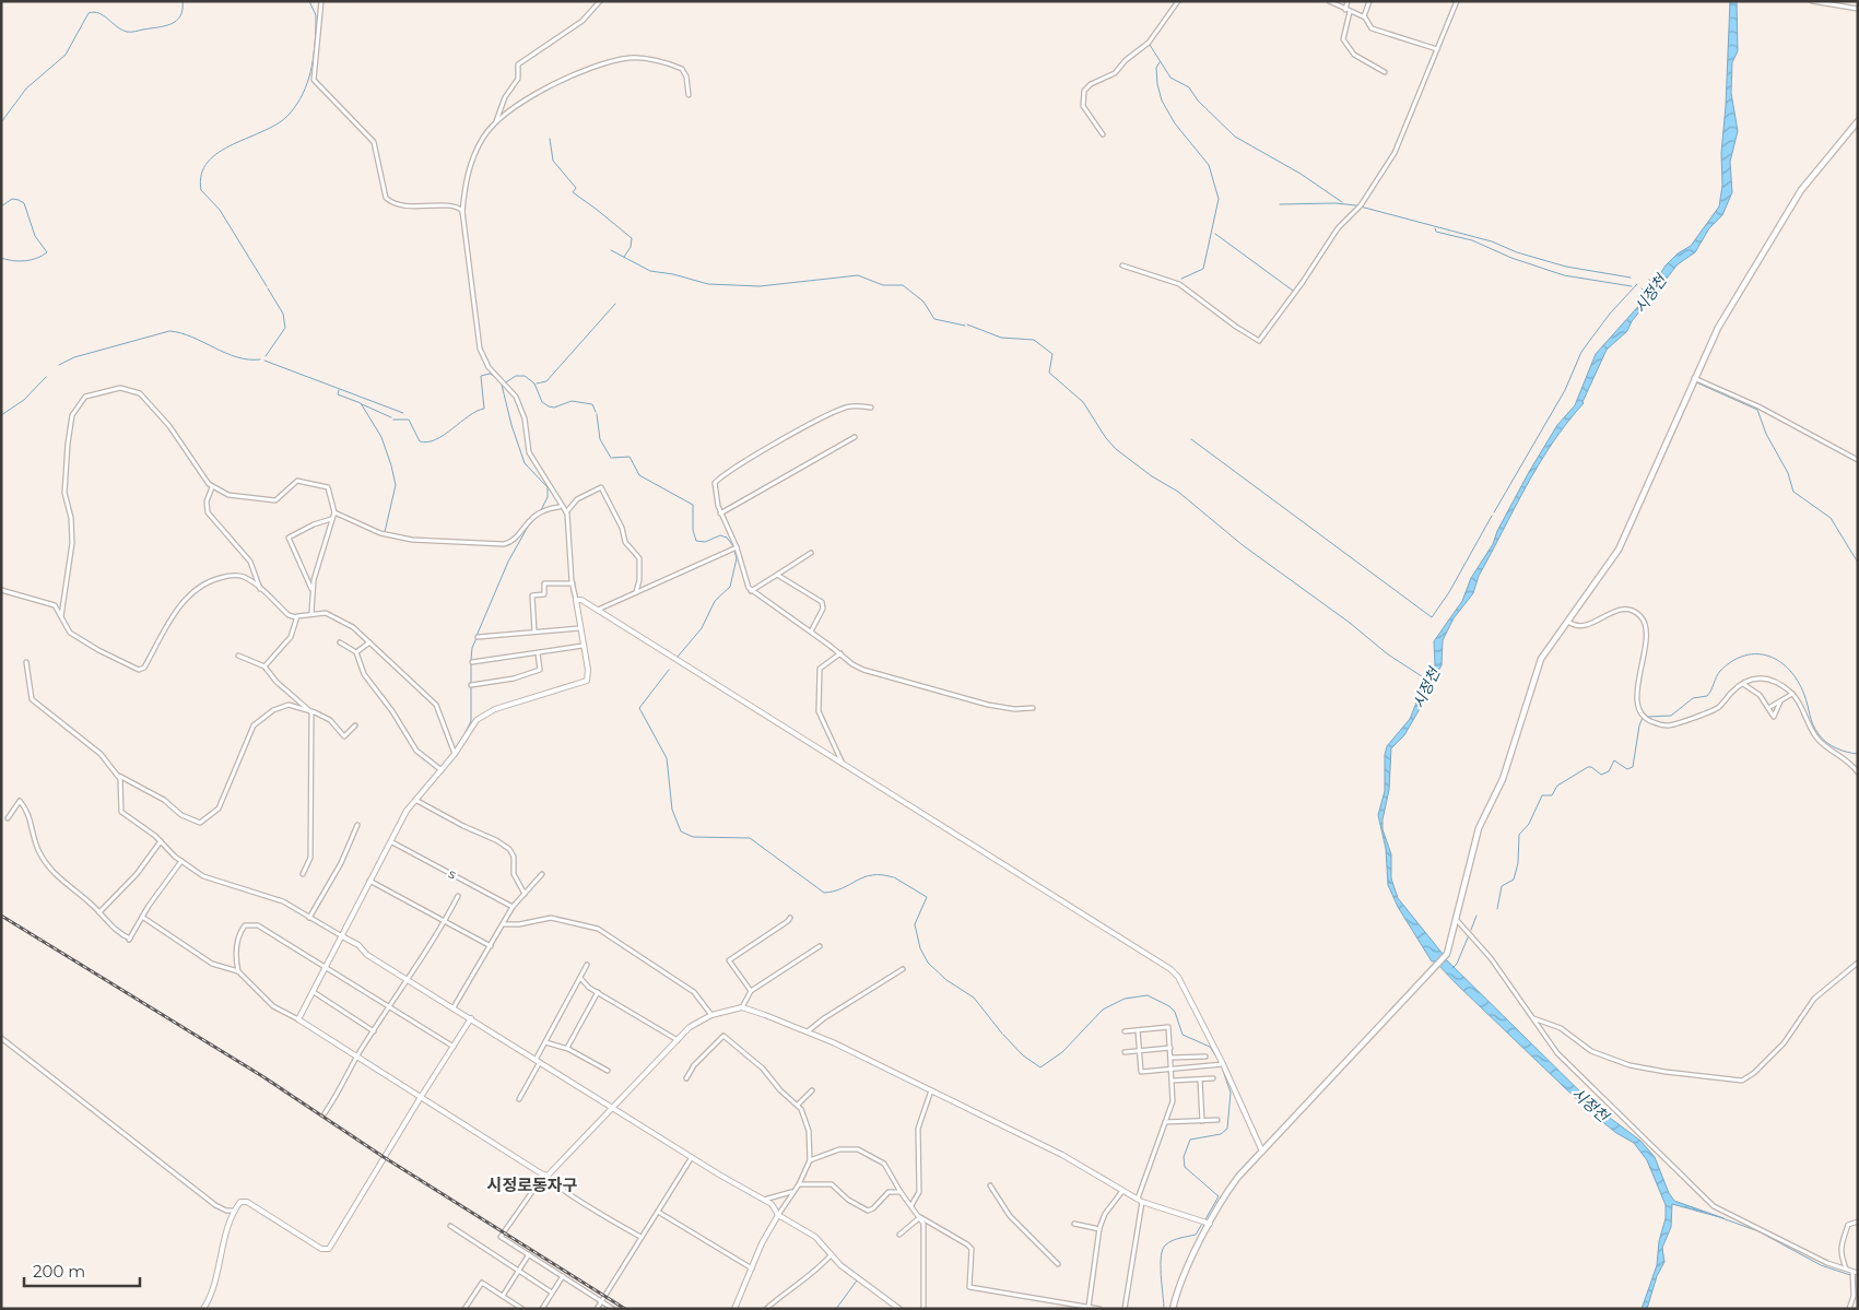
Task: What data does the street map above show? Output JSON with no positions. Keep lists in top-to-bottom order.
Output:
{
  "streets": {
    "street": ["s"]
  },
  "districts": ["시정로동자구"],
  "water": ["시정천"],
  "scale_bar": "200 m"
}
